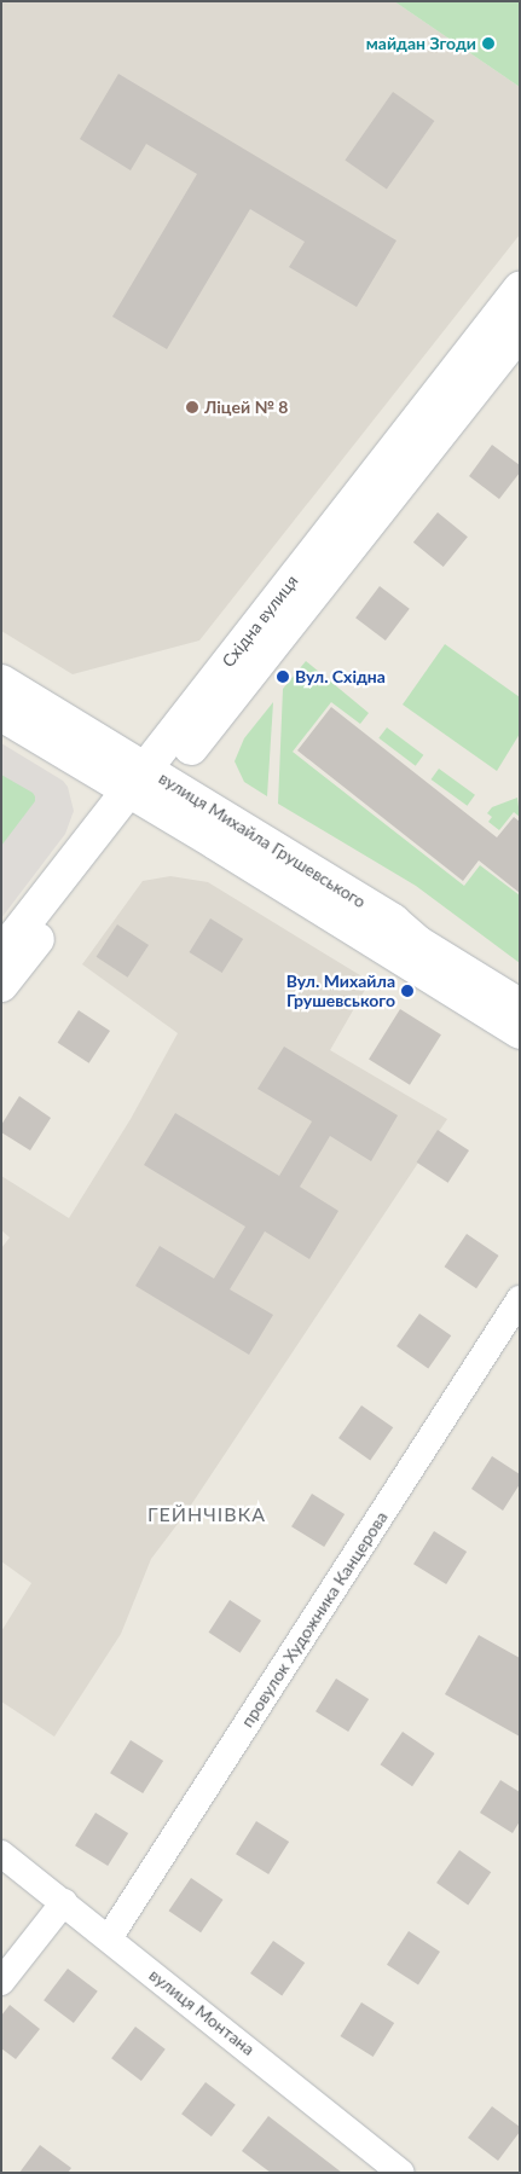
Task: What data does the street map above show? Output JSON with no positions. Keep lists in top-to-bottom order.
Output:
{
  "streets": {
    "main road": ["Східна вулиця", "вулиця Михайла Грушевського"],
    "street": ["провулок Художника Канцерова", "вулиця Монтана"]
  },
  "crossings": [
    ["Східна вулиця", "вулиця Михайла Грушевського"],
    ["провулок Художника Канцерова", "вулиця Монтана"]
  ],
  "districts": ["ГЕЙНЧІВКА"],
  "places": [
    "майдан Згоди",
    "Ліцей № 8",
    "Вул. Східна",
    "Вул. Михайла Грушевського"
  ]
}
